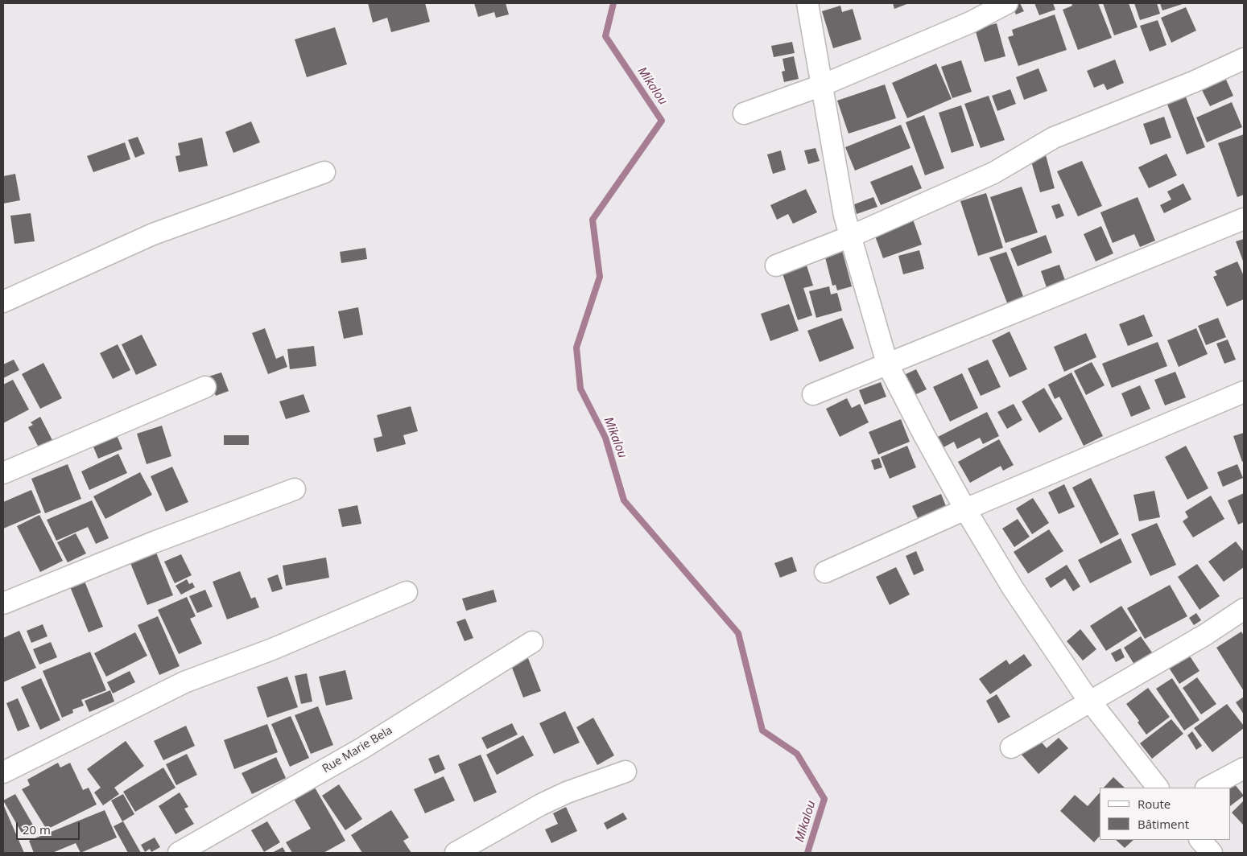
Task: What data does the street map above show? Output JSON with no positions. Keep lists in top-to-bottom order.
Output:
{
  "streets": {
    "street": ["Rue Marie Bela"]
  },
  "water": ["Mikalou"],
  "legend": ["Route", "Bâtiment"],
  "scale_bar": "20 m"
}
